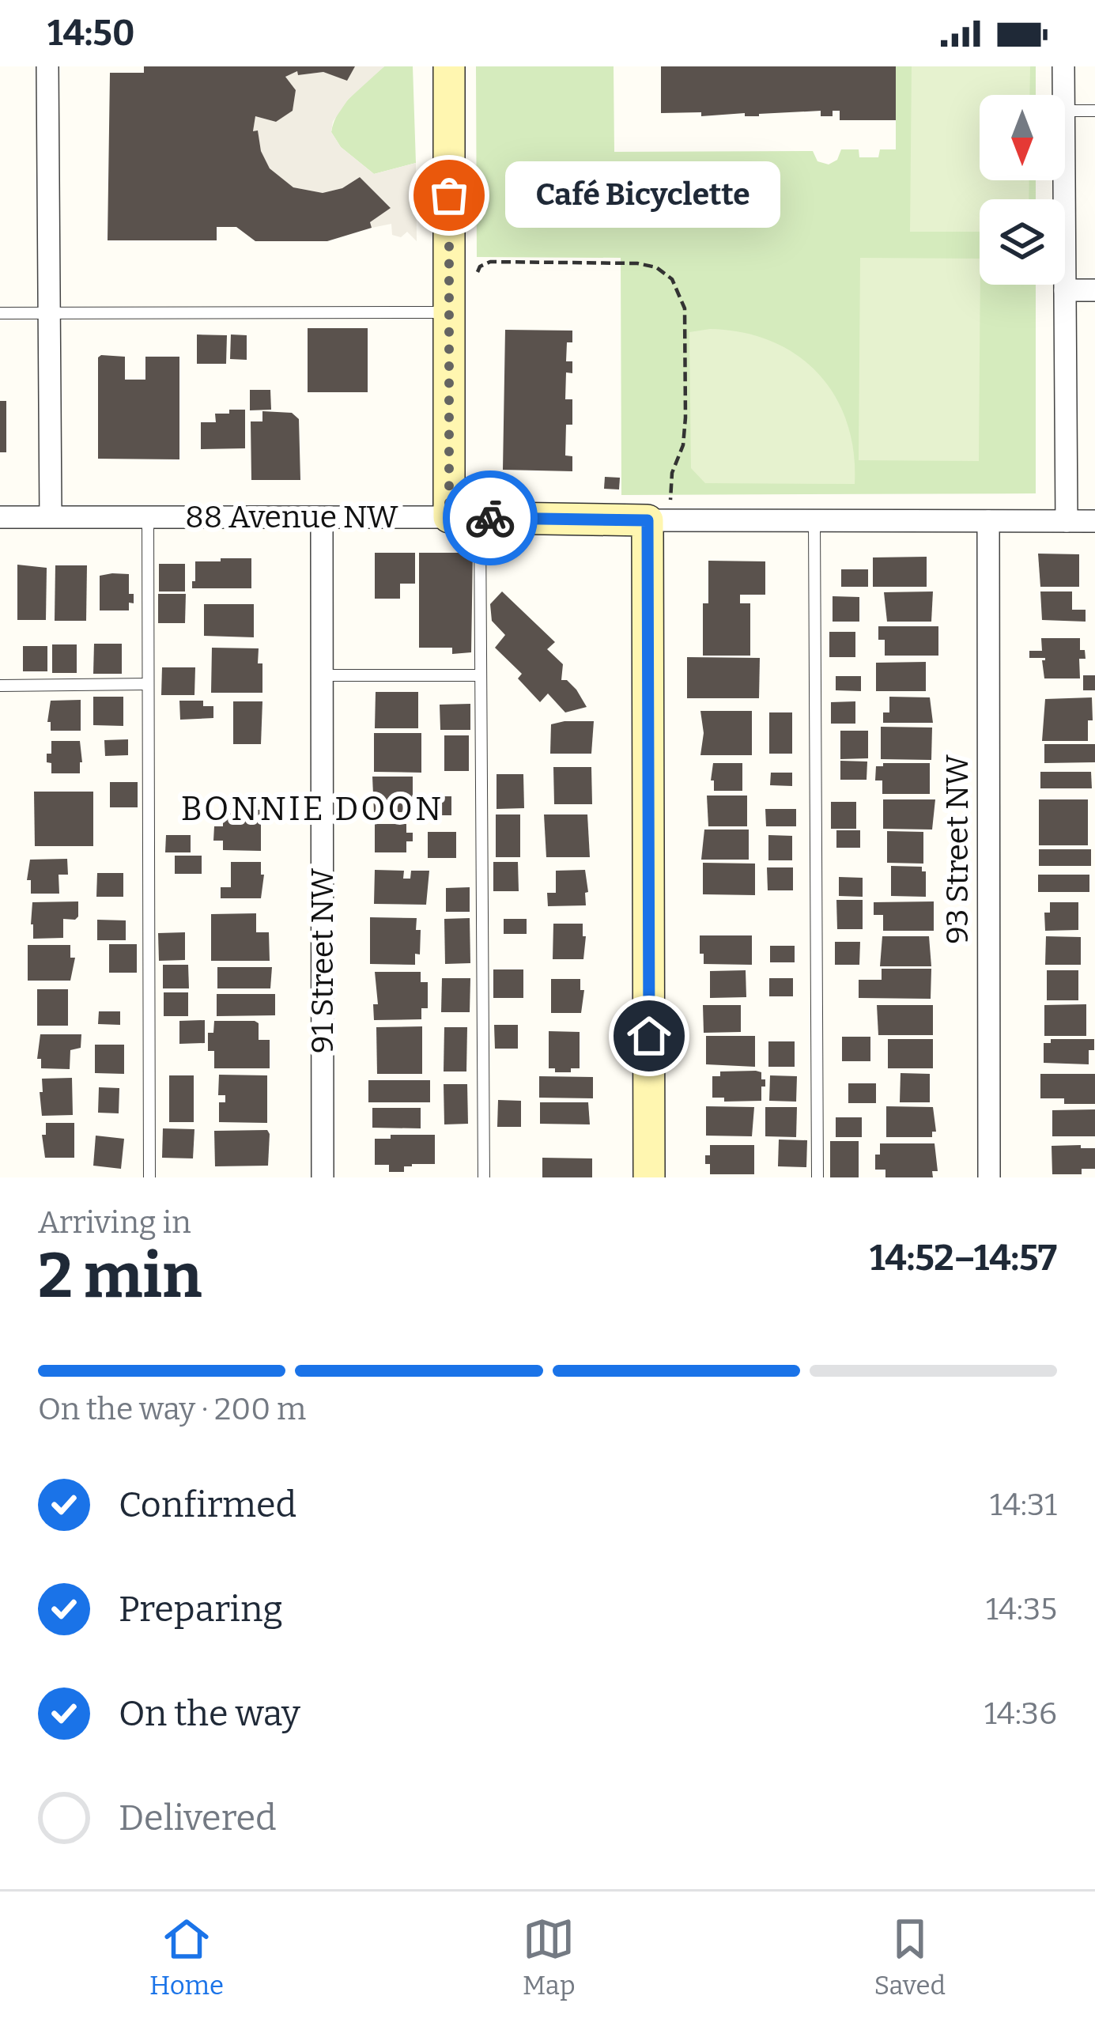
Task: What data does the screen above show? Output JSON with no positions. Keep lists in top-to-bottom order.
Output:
{
  "streets": {
    "street": ["88 Avenue NW", "93 Street NW", "91 Street NW"]
  },
  "crossings": [
    ["88 Avenue NW", "93 Street NW"],
    ["88 Avenue NW", "91 Street NW"]
  ],
  "districts": ["BONNIE DOON"],
  "places": ["Café Bicyclette"],
  "north": "bottom",
  "page": {
    "status": "14:50",
    "bubble": "Café Bicyclette",
    "heading": ["2 min", "Arriving in", "14:52–14:57"],
    "bar": "On the way · 200 m",
    "list": [
      ["Confirmed", "14:31"],
      ["Preparing", "14:35"],
      ["On the way", "14:36"],
      "Delivered"
    ],
    "tabs": ["Home", "Map", "Saved"]
  }
}
